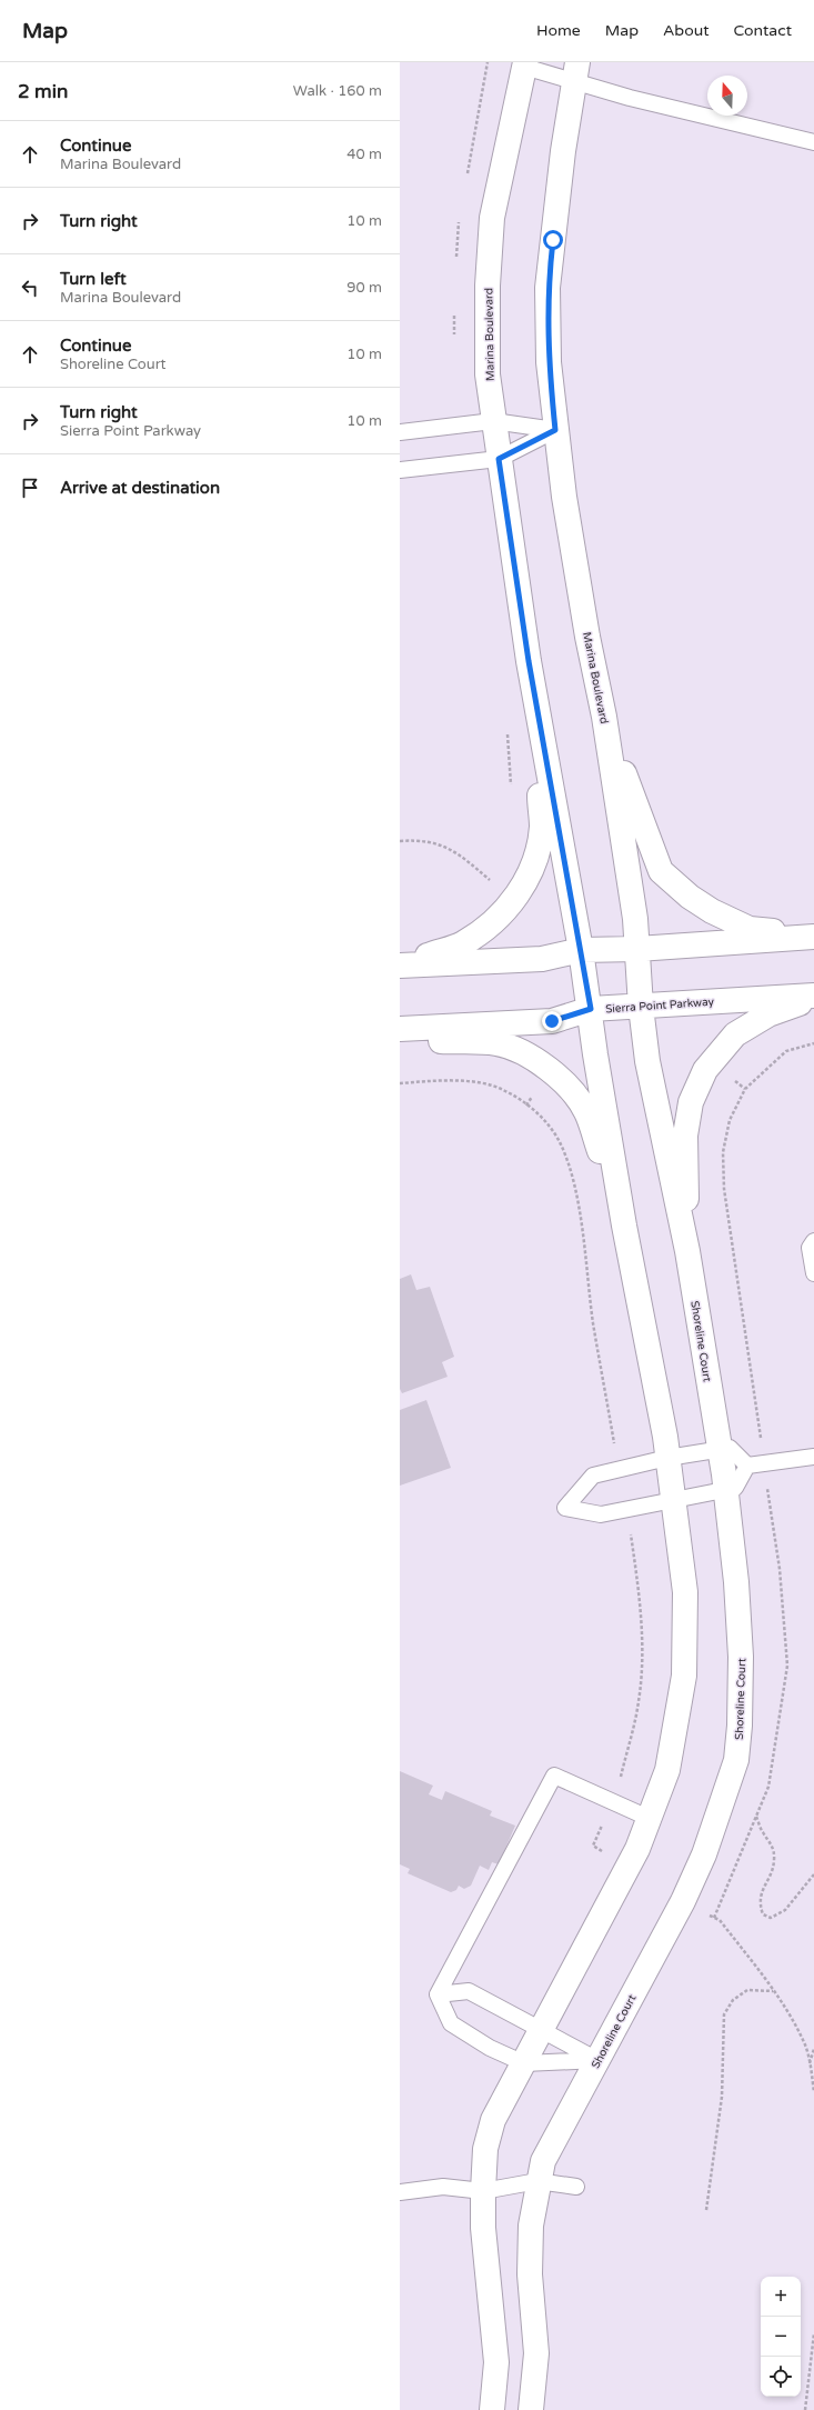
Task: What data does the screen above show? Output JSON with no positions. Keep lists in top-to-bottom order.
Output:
{
  "streets": {
    "street": ["Marina Boulevard", "Sierra Point Parkway", "Shoreline Court"]
  },
  "crossings": [
    ["Marina Boulevard", "Shoreline Court"],
    ["Sierra Point Parkway", "Shoreline Court"]
  ],
  "north": "top",
  "page": {
    "header": "Map",
    "nav": [
      "Home",
      "Map",
      "About",
      "Contact"
    ],
    "heading": ["2 min", "Walk · 160 m"],
    "list": [
      ["Continue", "Marina Boulevard", "40 m"],
      ["Turn right", "10 m"],
      ["Turn left", "Marina Boulevard", "90 m"],
      ["Continue", "Shoreline Court", "10 m"],
      ["Turn right", "Sierra Point Parkway", "10 m"],
      "Arrive at destination"
    ],
    "map_buttons": ["+", "−"]
  }
}
